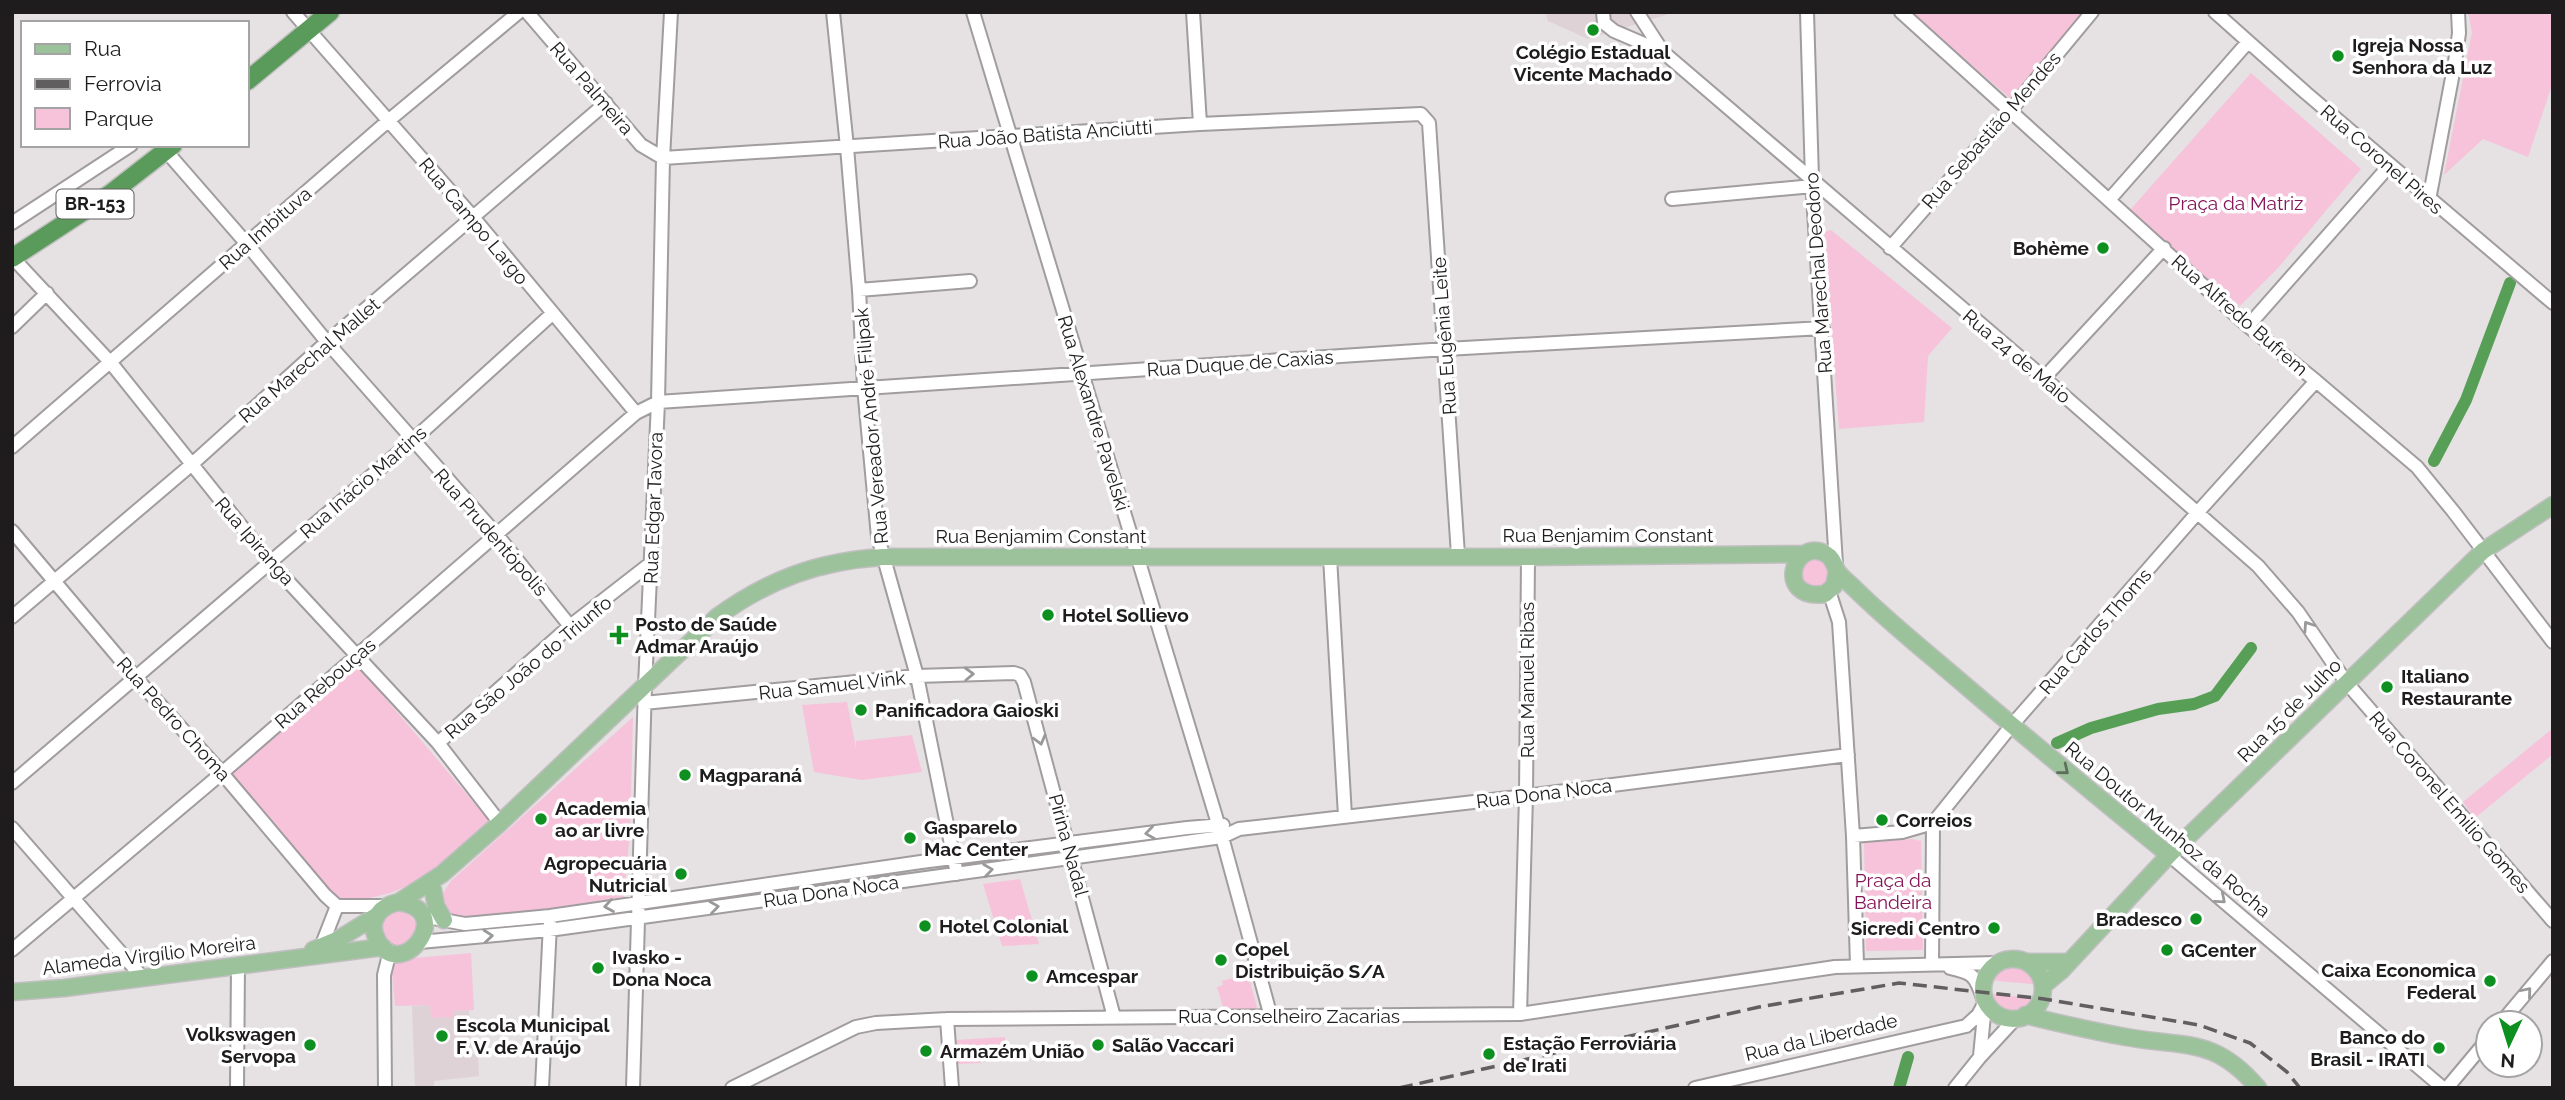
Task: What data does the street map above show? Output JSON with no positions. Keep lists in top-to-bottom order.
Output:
{
  "streets": {
    "highway": ["BR-153"],
    "main road": [
      "Rua Benjamim Constant",
      "Rua 15 de Julho",
      "Rua Doutor Munhoz da Rocha",
      "Alameda Virgílio Moreira"
    ],
    "street": [
      "Rua Palmeira",
      "Rua Sebastião Mendes",
      "Rua João Batista Anciutti",
      "Rua Coronel Pires",
      "Rua Campo Largo",
      "Rua Imbituva",
      "Rua Marechal Deodoro",
      "Rua Alfredo Bufrem",
      "Rua Eugênia Leite",
      "Rua 24 de Maio",
      "Rua Marechal Mallet",
      "Rua Duque de Caxias",
      "Rua Alexandre Pavelski",
      "Rua Vereador André Filipak",
      "Rua Inácio Martins",
      "Rua Edgar Tavora",
      "Rua Prudentópolis",
      "Rua Ipiranga",
      "Rua Carlos Thoms",
      "Rua São João do Triunfo",
      "Rua Manuel Ribas",
      "Rua Rebouças",
      "Rua Samuel Vink",
      "Rua Pedro Choma",
      "Rua Dona Noca",
      "Rua Coronel Emilio Gomes",
      "Pirina Nadal",
      "Rua Conselheiro Zacarias",
      "Rua da Liberdade"
    ]
  },
  "crossings": [
    ["Rua Palmeira", "Rua João Batista Anciutti"],
    ["Rua Palmeira", "Rua Marechal Mallet"],
    ["Rua Palmeira", "Rua Edgar Tavora"],
    ["Rua Sebastião Mendes", "Rua Alfredo Bufrem"],
    ["Rua Sebastião Mendes", "Rua 24 de Maio"],
    ["Rua João Batista Anciutti", "Rua Eugênia Leite"],
    ["Rua João Batista Anciutti", "Rua Alexandre Pavelski"],
    ["Rua João Batista Anciutti", "Rua Vereador André Filipak"],
    ["Rua João Batista Anciutti", "Rua Edgar Tavora"],
    ["BR-153", "Rua Prudentópolis"],
    ["BR-153", "Rua Ipiranga"],
    ["Rua Campo Largo", "Rua Imbituva"],
    ["Rua Campo Largo", "Rua Marechal Mallet"],
    ["Rua Campo Largo", "Rua Inácio Martins"],
    ["Rua Campo Largo", "Rua Rebouças"],
    ["Rua Imbituva", "Rua Prudentópolis"],
    ["Rua Imbituva", "Rua Ipiranga"],
    ["Rua Marechal Deodoro", "Rua 24 de Maio"],
    ["Rua Marechal Deodoro", "Rua Duque de Caxias"],
    ["Rua Marechal Deodoro", "Rua Benjamim Constant"],
    ["Rua Marechal Deodoro", "Rua Dona Noca"],
    ["Rua Marechal Deodoro", "Rua Doutor Munhoz da Rocha"],
    ["Rua Marechal Deodoro", "Rua Conselheiro Zacarias"],
    ["Rua Alfredo Bufrem", "Rua Carlos Thoms"],
    ["Rua Alfredo Bufrem", "Rua 15 de Julho"],
    ["Rua Eugênia Leite", "Rua Duque de Caxias"],
    ["Rua Eugênia Leite", "Rua Benjamim Constant"],
    ["Rua 24 de Maio", "Rua Carlos Thoms"],
    ["Rua 24 de Maio", "Rua 15 de Julho"],
    ["Rua 24 de Maio", "Rua Coronel Emilio Gomes"],
    ["Rua Marechal Mallet", "Rua Prudentópolis"],
    ["Rua Marechal Mallet", "Rua Ipiranga"],
    ["Rua Marechal Mallet", "Rua Pedro Choma"],
    ["Rua Duque de Caxias", "Rua Alexandre Pavelski"],
    ["Rua Duque de Caxias", "Rua Vereador André Filipak"],
    ["Rua Duque de Caxias", "Rua Edgar Tavora"],
    ["Rua Alexandre Pavelski", "Rua Benjamim Constant"],
    ["Rua Alexandre Pavelski", "Rua Dona Noca"],
    ["Rua Alexandre Pavelski", "Rua Conselheiro Zacarias"],
    ["Rua Vereador André Filipak", "Rua Benjamim Constant"],
    ["Rua Vereador André Filipak", "Rua Samuel Vink"],
    ["Rua Vereador André Filipak", "Rua Dona Noca"],
    ["Rua Inácio Martins", "Rua Prudentópolis"],
    ["Rua Inácio Martins", "Rua Ipiranga"],
    ["Rua Inácio Martins", "Rua Pedro Choma"],
    ["Rua Edgar Tavora", "Rua Benjamim Constant"],
    ["Rua Edgar Tavora", "Rua São João do Triunfo"],
    ["Rua Edgar Tavora", "Rua Samuel Vink"],
    ["Rua Edgar Tavora", "Rua Dona Noca"],
    ["Rua Prudentópolis", "Rua São João do Triunfo"],
    ["Rua Prudentópolis", "Rua Rebouças"],
    ["Rua Benjamim Constant", "Rua Ipiranga"],
    ["Rua Benjamim Constant", "Rua Manuel Ribas"],
    ["Rua Benjamim Constant", "Rua Dona Noca"],
    ["Rua Benjamim Constant", "Rua Doutor Munhoz da Rocha"],
    ["Rua Benjamim Constant", "Alameda Virgílio Moreira"],
    ["Rua Ipiranga", "Rua São João do Triunfo"],
    ["Rua Ipiranga", "Rua Rebouças"],
    ["Rua Carlos Thoms", "Rua Doutor Munhoz da Rocha"],
    ["Rua Manuel Ribas", "Rua Dona Noca"],
    ["Rua Manuel Ribas", "Rua Conselheiro Zacarias"],
    ["Rua Rebouças", "Rua Pedro Choma"],
    ["Rua Samuel Vink", "Pirina Nadal"],
    ["Rua 15 de Julho", "Rua Coronel Emilio Gomes"],
    ["Rua 15 de Julho", "Rua Doutor Munhoz da Rocha"],
    ["Rua 15 de Julho", "Rua Conselheiro Zacarias"],
    ["Rua 15 de Julho", "Rua da Liberdade"],
    ["Rua Dona Noca", "Pirina Nadal"],
    ["Rua Dona Noca", "Alameda Virgílio Moreira"],
    ["Pirina Nadal", "Rua Conselheiro Zacarias"],
    ["Rua Conselheiro Zacarias", "Rua da Liberdade"]
  ],
  "one_way": ["Rua Doutor Munhoz da Rocha", "Pirina Nadal"],
  "parks": ["Praça da Matriz", "Praça da Bandeira"],
  "places": {
    "other": [
      "Colégio Estadual Vicente Machado",
      "Igreja Nossa Senhora da Luz",
      "Bohème",
      "Hotel Sollievo",
      "Italiano Restaurante",
      "Panificadora Gaioski",
      "Magparaná",
      "Academia ao ar livre",
      "Correios",
      "Gasparelo Mac Center",
      "Agropecuária Nutricial",
      "Bradesco",
      "Hotel Colonial",
      "Sicredi Centro",
      "GCenter",
      "Copel Distribuição S/A",
      "Ivasko - Dona Noca",
      "Amcespar",
      "Caixa Economica Federal",
      "Escola Municipal F. V. de Araújo",
      "Volkswagen Servopa",
      "Salão Vaccari",
      "Banco do Brasil - IRATI",
      "Armazém União",
      "Estação Ferroviária de Irati"
    ],
    "health": ["Posto de Saúde Admar Araújo"]
  },
  "legend": ["Rua", "Ferrovia", "Parque"],
  "north": "bottom"
}
